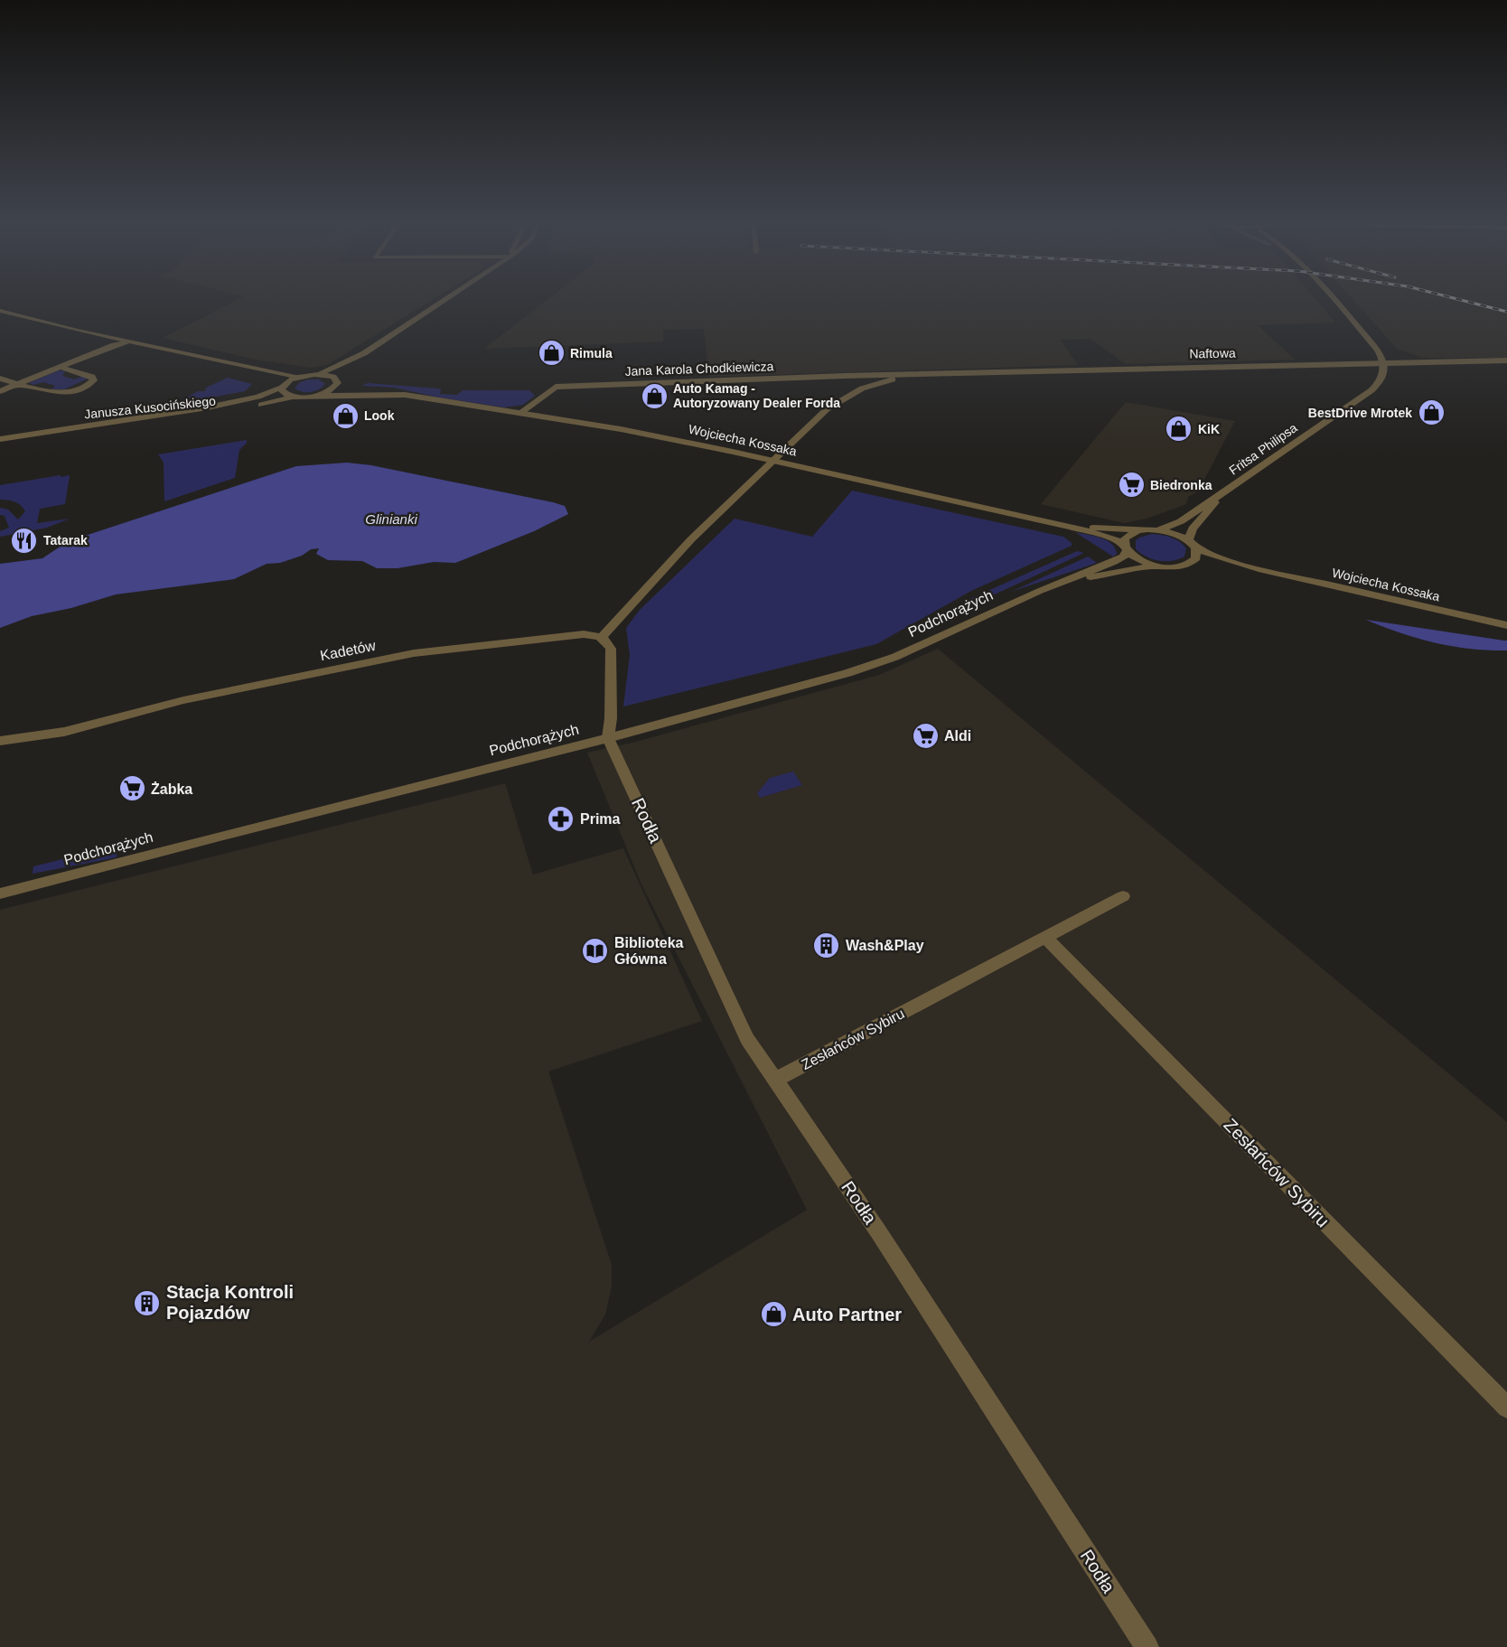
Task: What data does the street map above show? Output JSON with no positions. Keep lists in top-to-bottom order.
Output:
{
  "streets": {
    "street": [
      "Naftowa",
      "Jana Karola Chodkiewicza",
      "Janusza Kusocińskiego",
      "Wojciecha Kossaka",
      "Fritsa Philipsa",
      "Podchorążych",
      "Kadetów",
      "Rodła",
      "Zesłańców Sybiru"
    ]
  },
  "crossings": [
    ["Naftowa", "Jana Karola Chodkiewicza"],
    ["Naftowa", "Wojciecha Kossaka"],
    ["Naftowa", "Fritsa Philipsa"],
    ["Jana Karola Chodkiewicza", "Wojciecha Kossaka"],
    ["Janusza Kusocińskiego", "Wojciecha Kossaka"],
    ["Wojciecha Kossaka", "Fritsa Philipsa"],
    ["Wojciecha Kossaka", "Podchorążych"],
    ["Podchorążych", "Rodła"],
    ["Rodła", "Zesłańców Sybiru"]
  ],
  "water": ["Glinianki"],
  "places": {
    "shop": [
      "Rimula",
      "Auto Kamag - Autoryzowany Dealer Forda",
      "BestDrive Mrotek",
      "Look",
      "KiK",
      "Auto Partner"
    ],
    "supermarket": ["Biedronka", "Aldi", "Żabka"],
    "restaurant": ["Tatarak"],
    "pharmacy": ["Prima"],
    "building": ["Wash&Play", "Stacja Kontroli Pojazdów"],
    "library": ["Biblioteka Główna"]
  }
}
